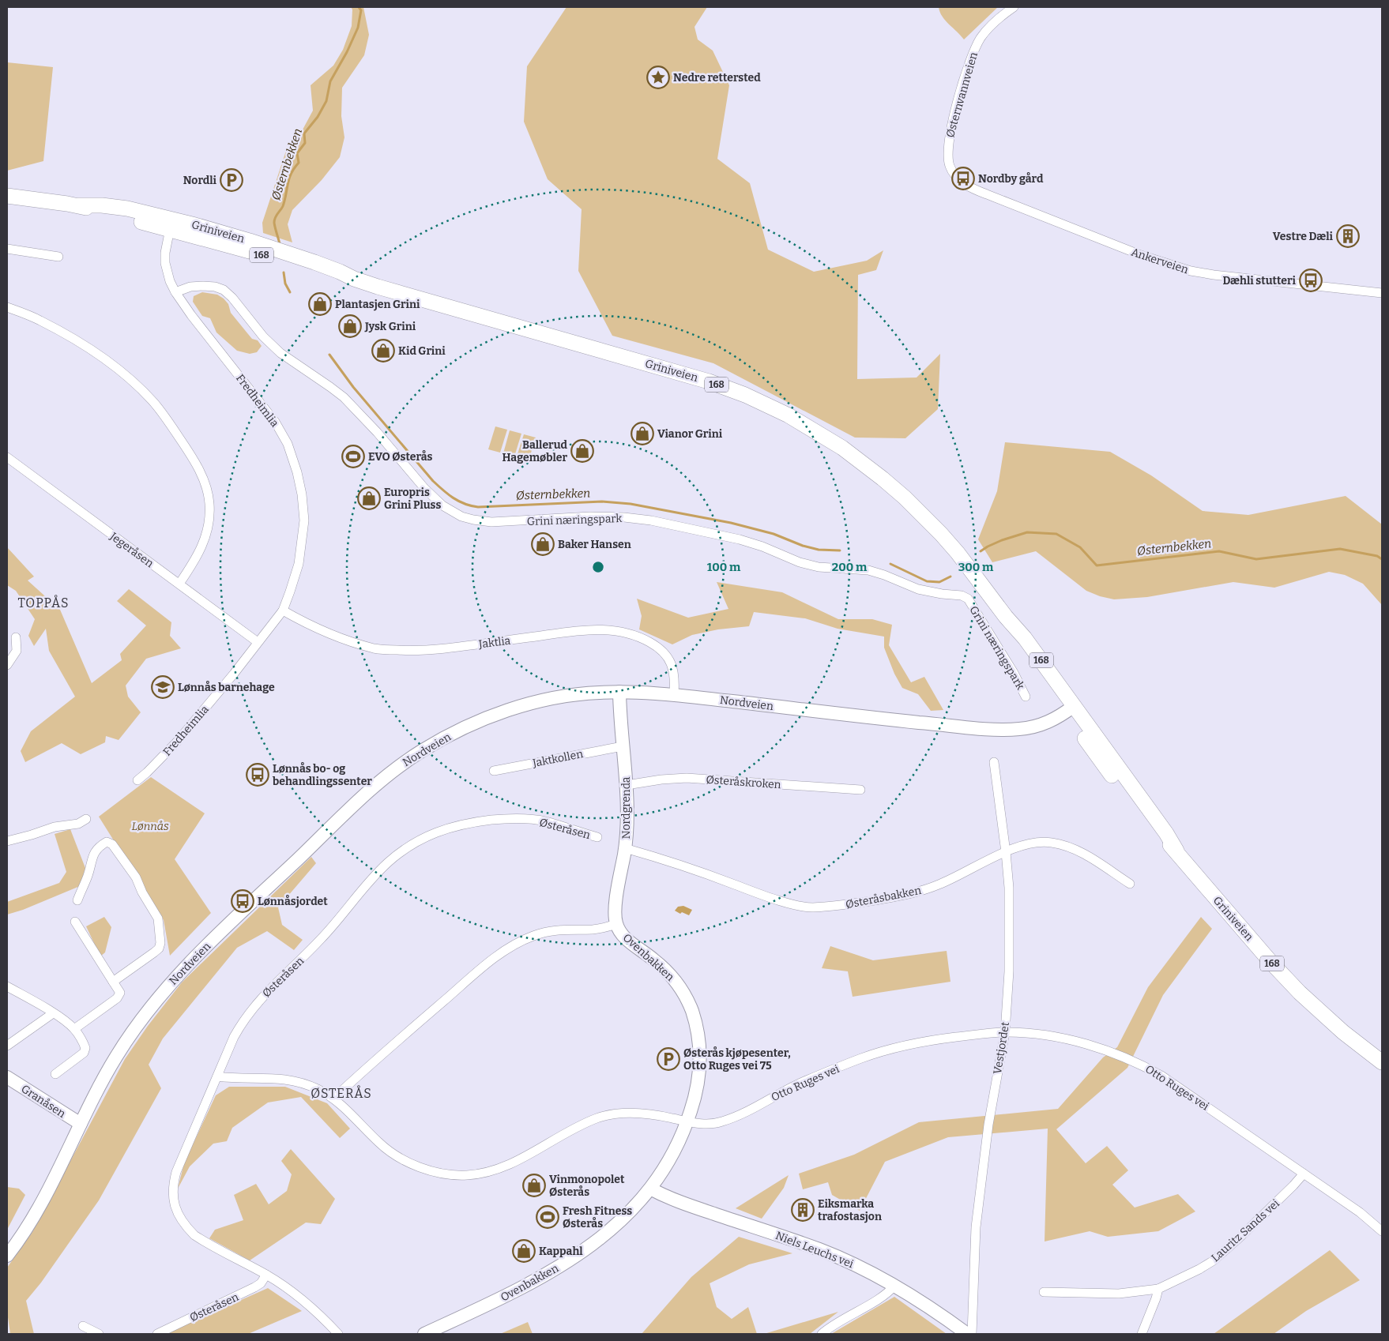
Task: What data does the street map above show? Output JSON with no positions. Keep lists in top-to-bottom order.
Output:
{
  "streets": {
    "main road": [
      "Griniveien",
      "168",
      "Nordveien",
      "Nordgrenda",
      "Ovenbakken",
      "Granåsen",
      "Niels Leuchs vei"
    ],
    "street": [
      "Østernvannveien",
      "Ankerveien",
      "Fredheimlia",
      "Grini næringspark",
      "Jegeråsen",
      "Jaktlia",
      "Jaktkollen",
      "Østeråskroken",
      "Østeråsen",
      "Østeråsbakken",
      "Vestjordet",
      "Otto Ruges vei",
      "Lauritz Sands vei"
    ]
  },
  "crossings": [
    ["Østernvannveien", "Ankerveien"],
    ["Griniveien", "Fredheimlia"],
    ["Griniveien", "Nordveien"],
    ["Fredheimlia", "Grini næringspark"],
    ["Fredheimlia", "Jegeråsen"],
    ["Fredheimlia", "Jaktlia"],
    ["Jaktlia", "Nordveien"],
    ["Nordveien", "Nordgrenda"],
    ["Nordveien", "Granåsen"],
    ["Jaktkollen", "Nordgrenda"],
    ["Østeråskroken", "Nordgrenda"],
    ["Nordgrenda", "Østeråsbakken"],
    ["Nordgrenda", "Ovenbakken"],
    ["Østeråsen", "Otto Ruges vei"],
    ["Østeråsbakken", "Vestjordet"],
    ["Ovenbakken", "Otto Ruges vei"],
    ["Ovenbakken", "Niels Leuchs vei"],
    ["Vestjordet", "Otto Ruges vei"],
    ["Otto Ruges vei", "Lauritz Sands vei"]
  ],
  "districts": ["TOPPÅS", "ØSTERÅS"],
  "water": ["Østernbekken"],
  "parks": ["Lønnås"],
  "places": {
    "place": ["Nedre rettersted"],
    "bus stop": [
      "Nordby gård",
      "Dæhli stutteri",
      "Lønnås bo- og behandlingssenter",
      "Lønnåsjordet"
    ],
    "parking": ["Nordli", "Østerås kjøpesenter, Otto Ruges vei 75"],
    "building": ["Vestre Dæli", "Eiksmarka trafostasjon"],
    "shop": [
      "Plantasjen Grini",
      "Jysk Grini",
      "Kid Grini",
      "Vianor Grini",
      "Ballerud Hagemøbler",
      "Europris Grini Pluss",
      "Baker Hansen",
      "Vinmonopolet Østerås",
      "Kappahl"
    ],
    "sports": ["EVO Østerås", "Fresh Fitness Østerås"],
    "school or university": ["Lønnås barnehage"]
  },
  "rings": ["100 m", "200 m", "300 m"]
}
